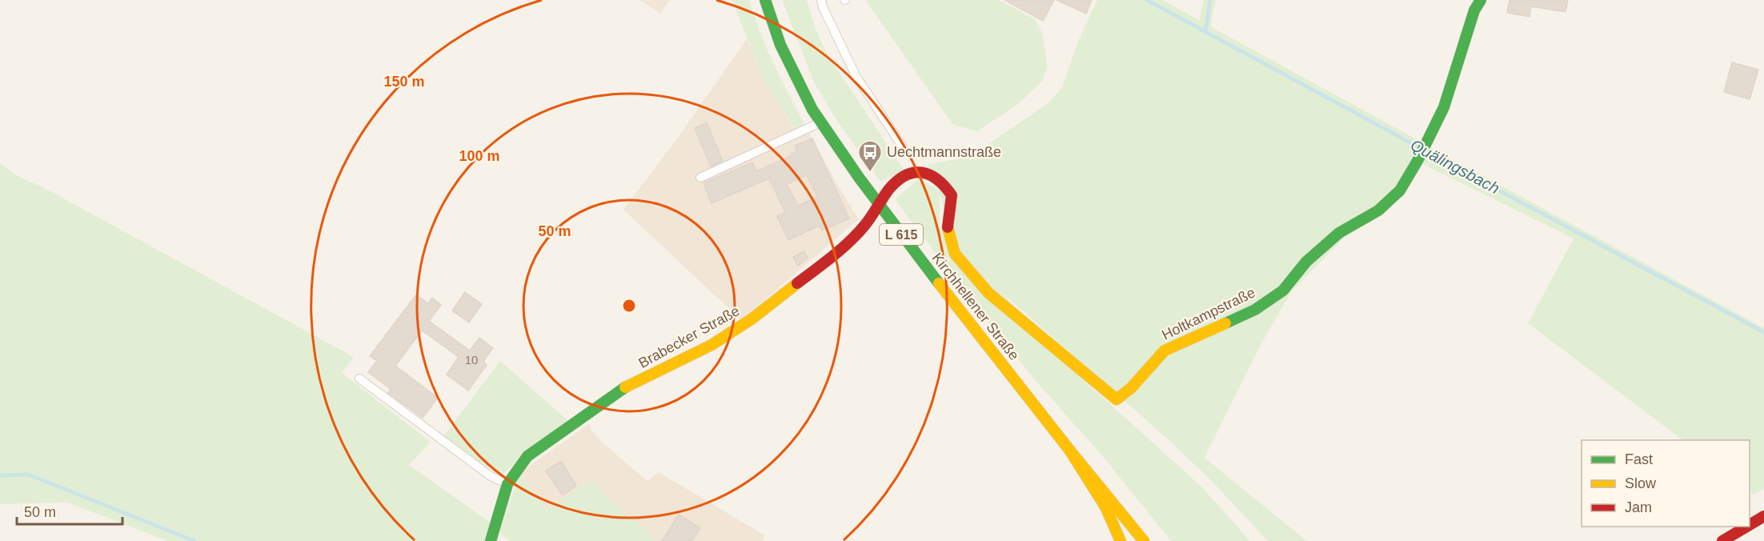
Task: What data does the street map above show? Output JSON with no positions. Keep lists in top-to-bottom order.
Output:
{
  "streets": {
    "main road": [
      "L 615",
      "Kirchhellener Straße",
      "Holtkampstraße",
      "Brabecker Straße"
    ]
  },
  "crossings": [
    ["Kirchhellener Straße", "Holtkampstraße"],
    ["Kirchhellener Straße", "Brabecker Straße"],
    ["Holtkampstraße", "Brabecker Straße"]
  ],
  "water": ["Quälingsbach"],
  "places": {
    "bus stop": ["Uechtmannstraße"]
  },
  "house_numbers": ["10"],
  "legend": ["Fast", "Slow", "Jam"],
  "scale_bar": "50 m",
  "rings": ["150 m", "100 m", "50 m"]
}
